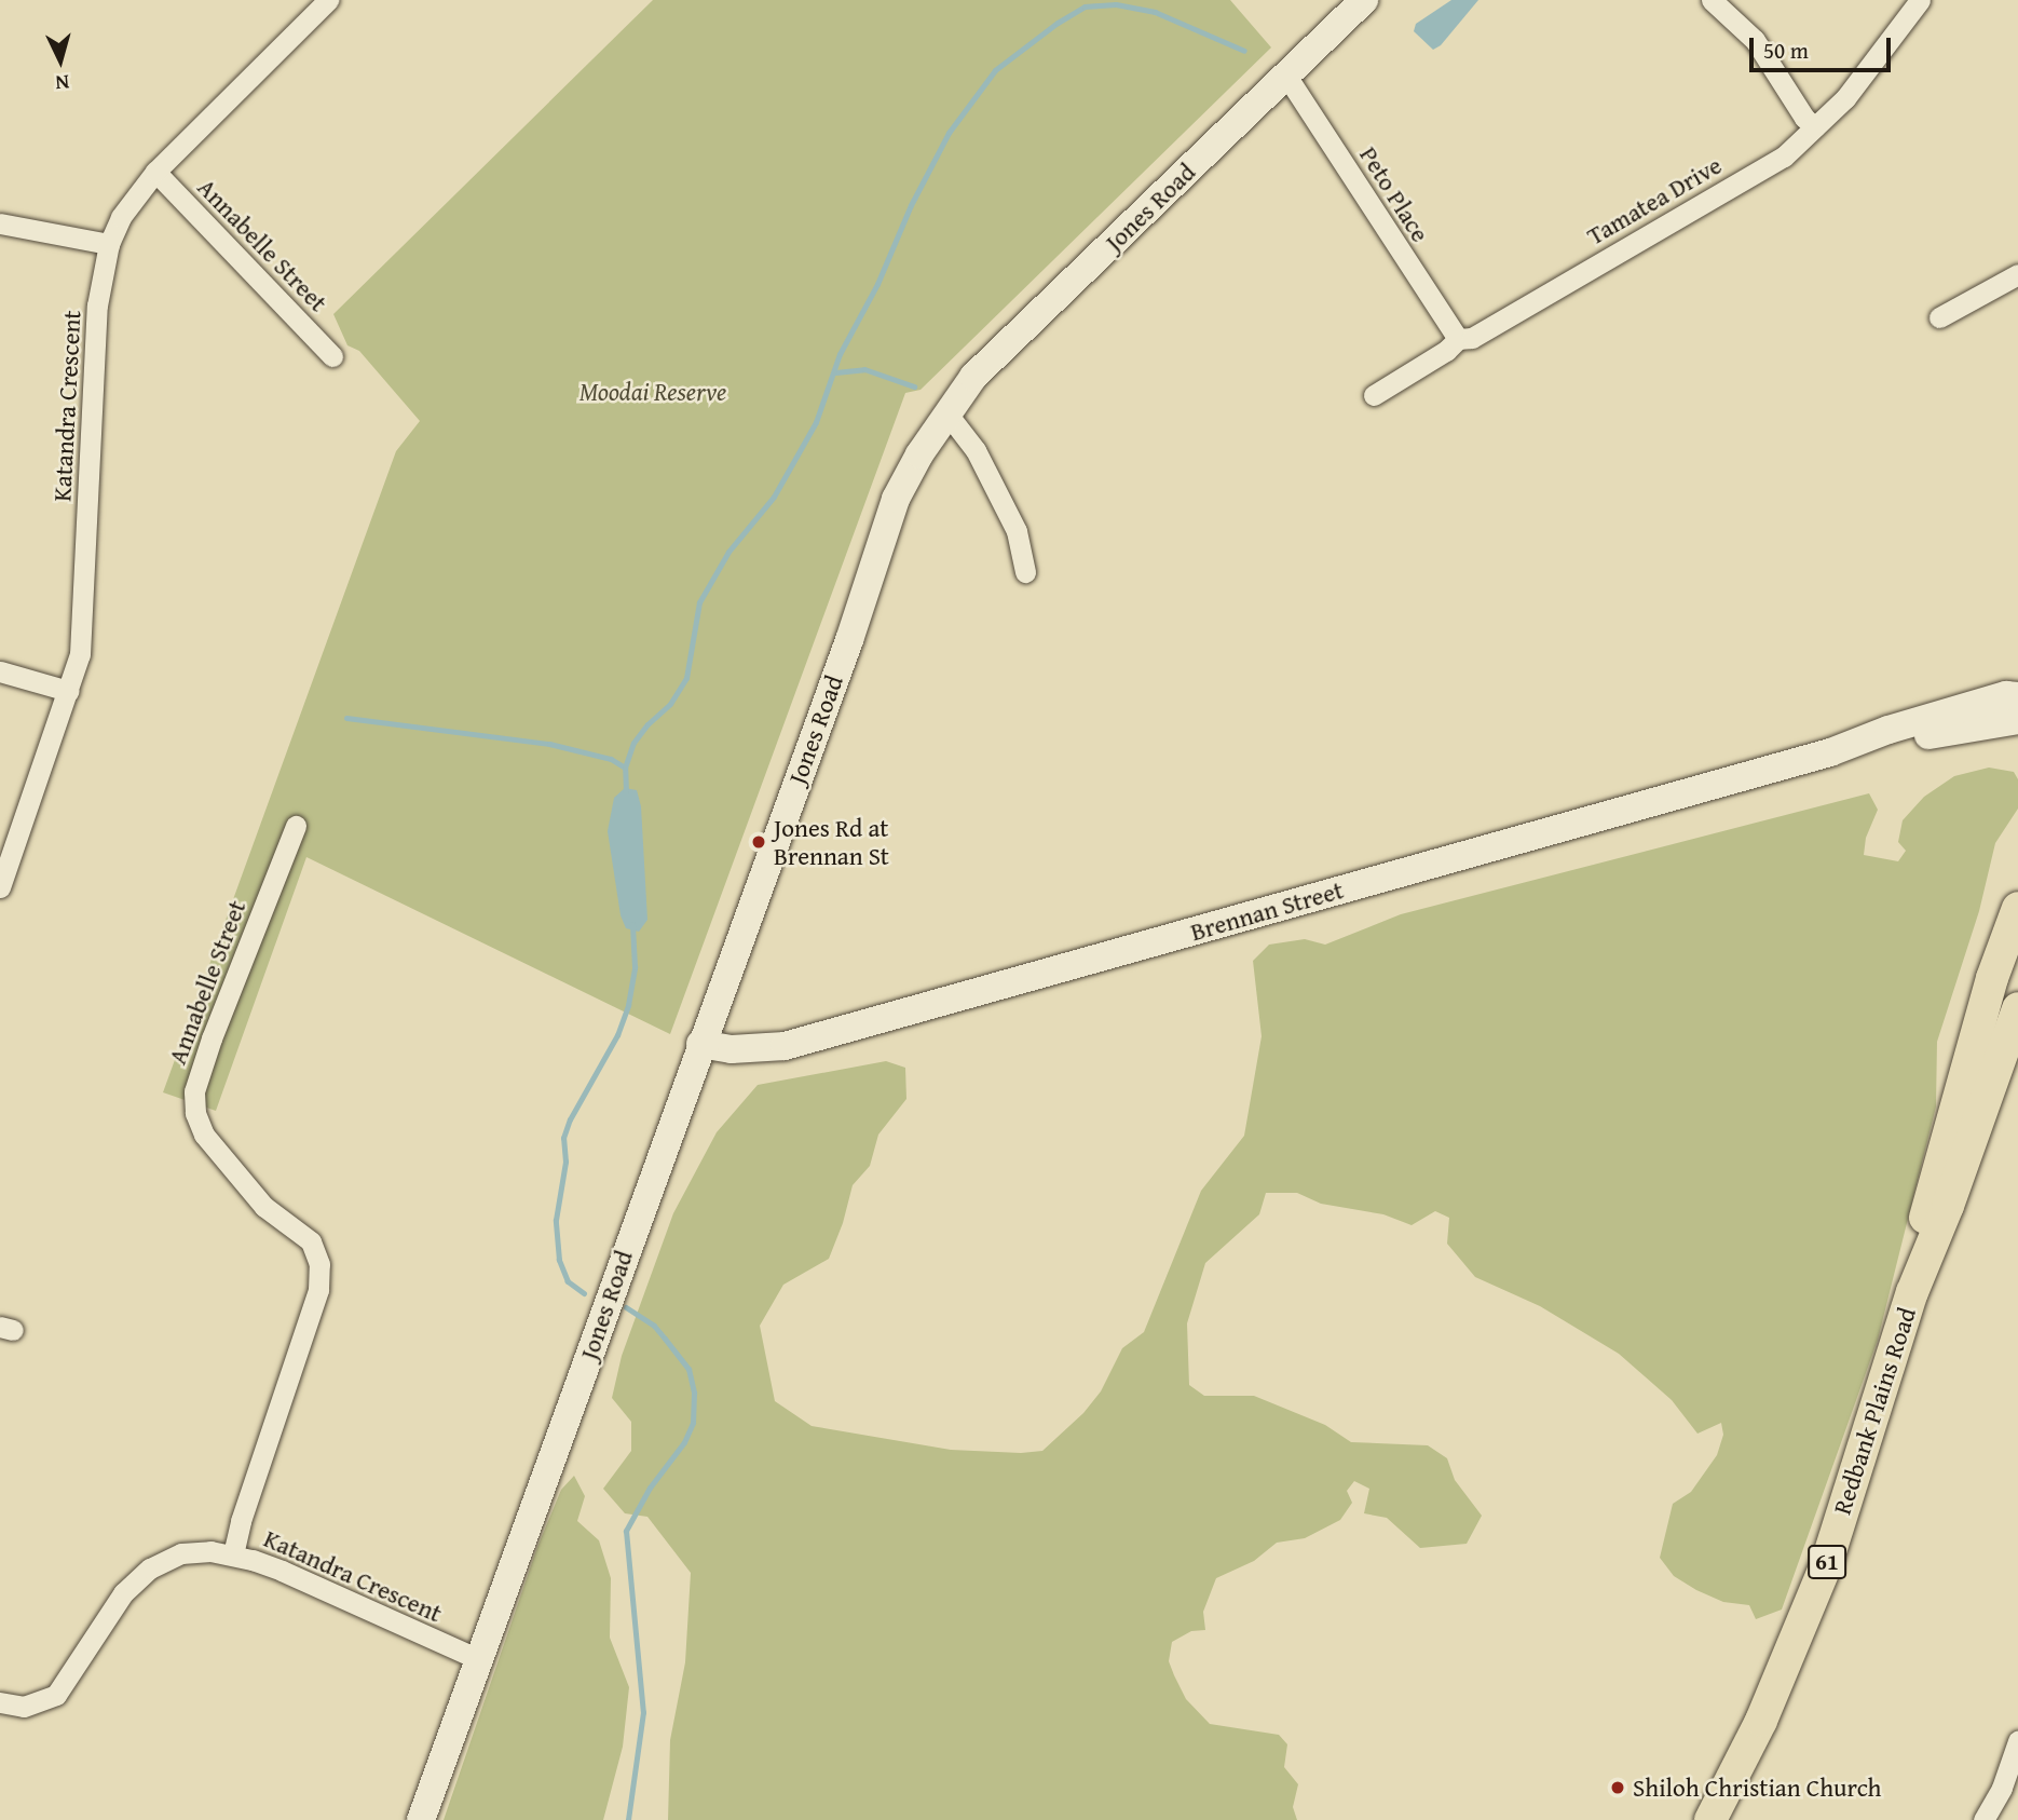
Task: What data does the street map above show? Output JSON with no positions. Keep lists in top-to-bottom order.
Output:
{
  "streets": {
    "main road": ["Redbank Plains Road", "61"],
    "street": [
      "Peto Place",
      "Tamatea Drive",
      "Jones Road",
      "Annabelle Street",
      "Katandra Crescent",
      "Brennan Street"
    ]
  },
  "crossings": [
    ["Peto Place", "Tamatea Drive"],
    ["Peto Place", "Jones Road"],
    ["Jones Road", "Katandra Crescent"],
    ["Jones Road", "Brennan Street"],
    ["Annabelle Street", "Katandra Crescent"]
  ],
  "parks": ["Moodai Reserve"],
  "places": ["Jones Rd at Brennan St", "Shiloh Christian Church"],
  "scale_bar": "50 m",
  "north": "bottom"
}
